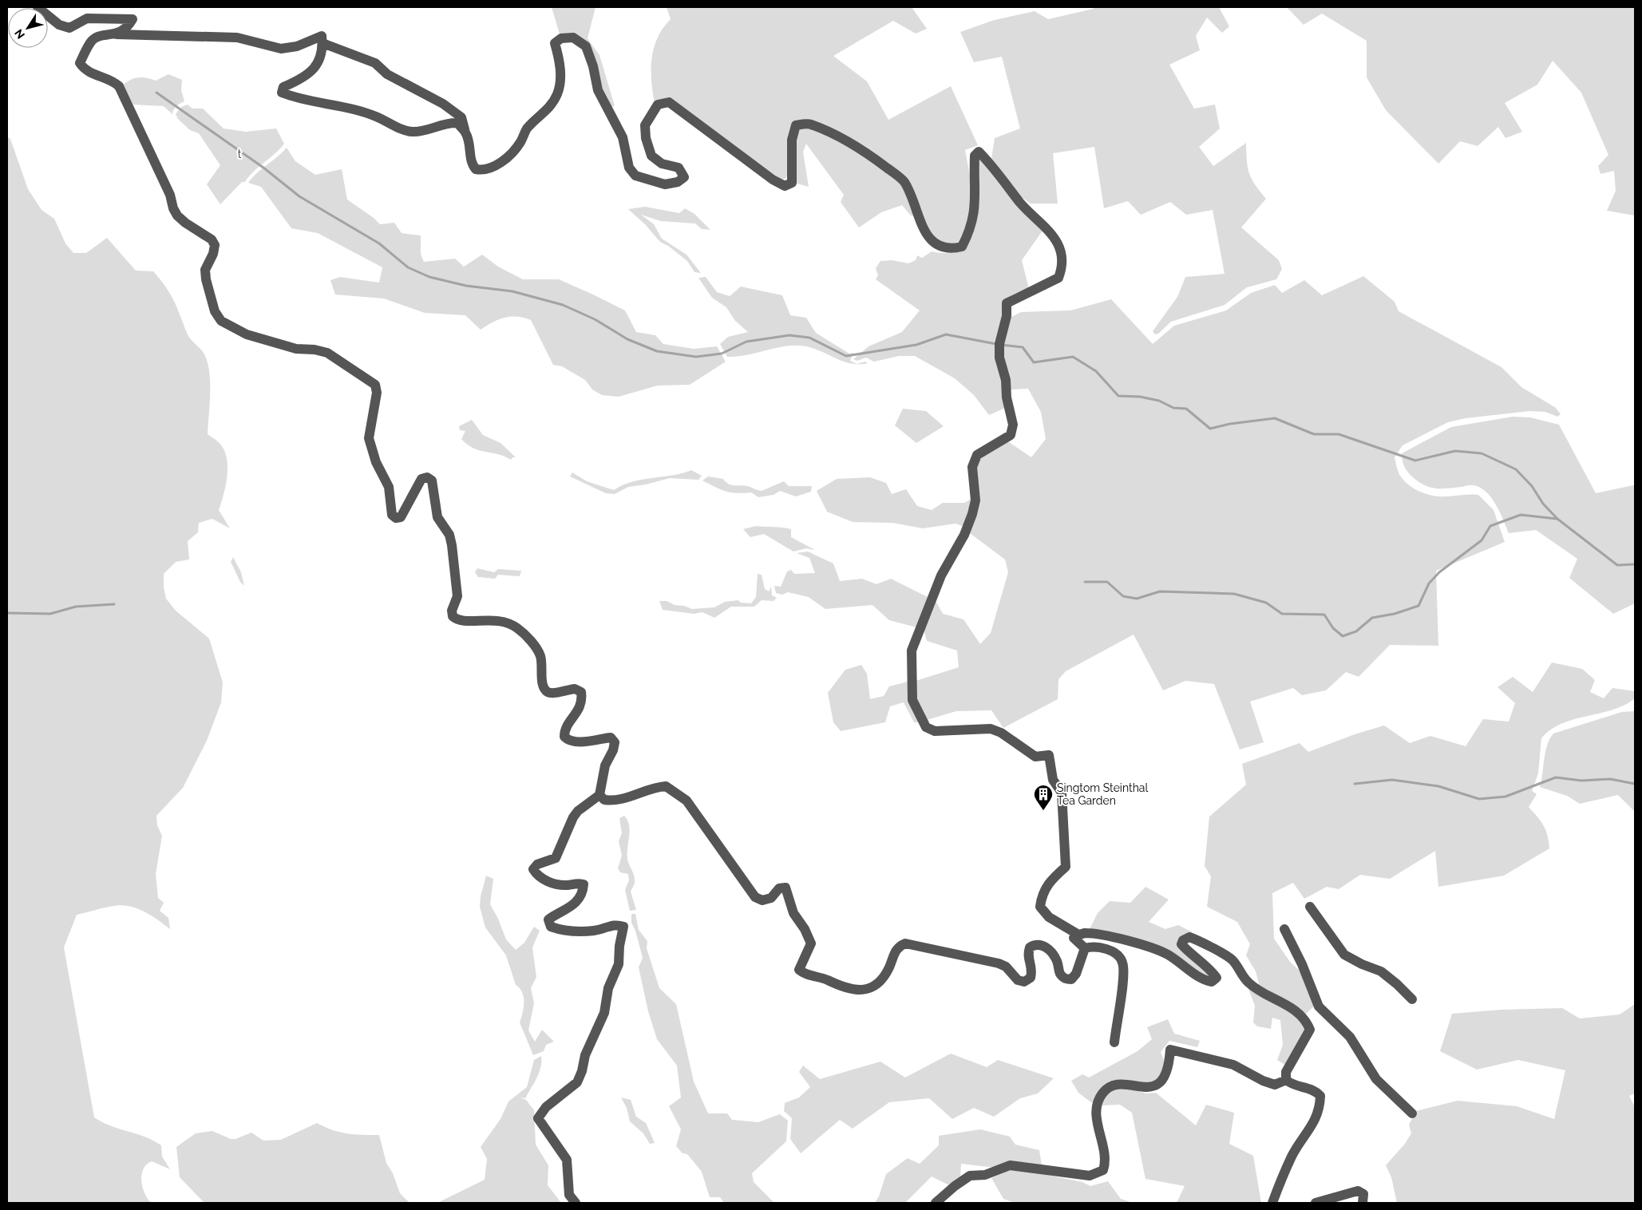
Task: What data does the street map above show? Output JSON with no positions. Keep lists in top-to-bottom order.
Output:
{
  "parks": ["t"],
  "places": {
    "building": ["Singtom Steinthal Tea Garden"]
  },
  "north": "bottom left"
}
